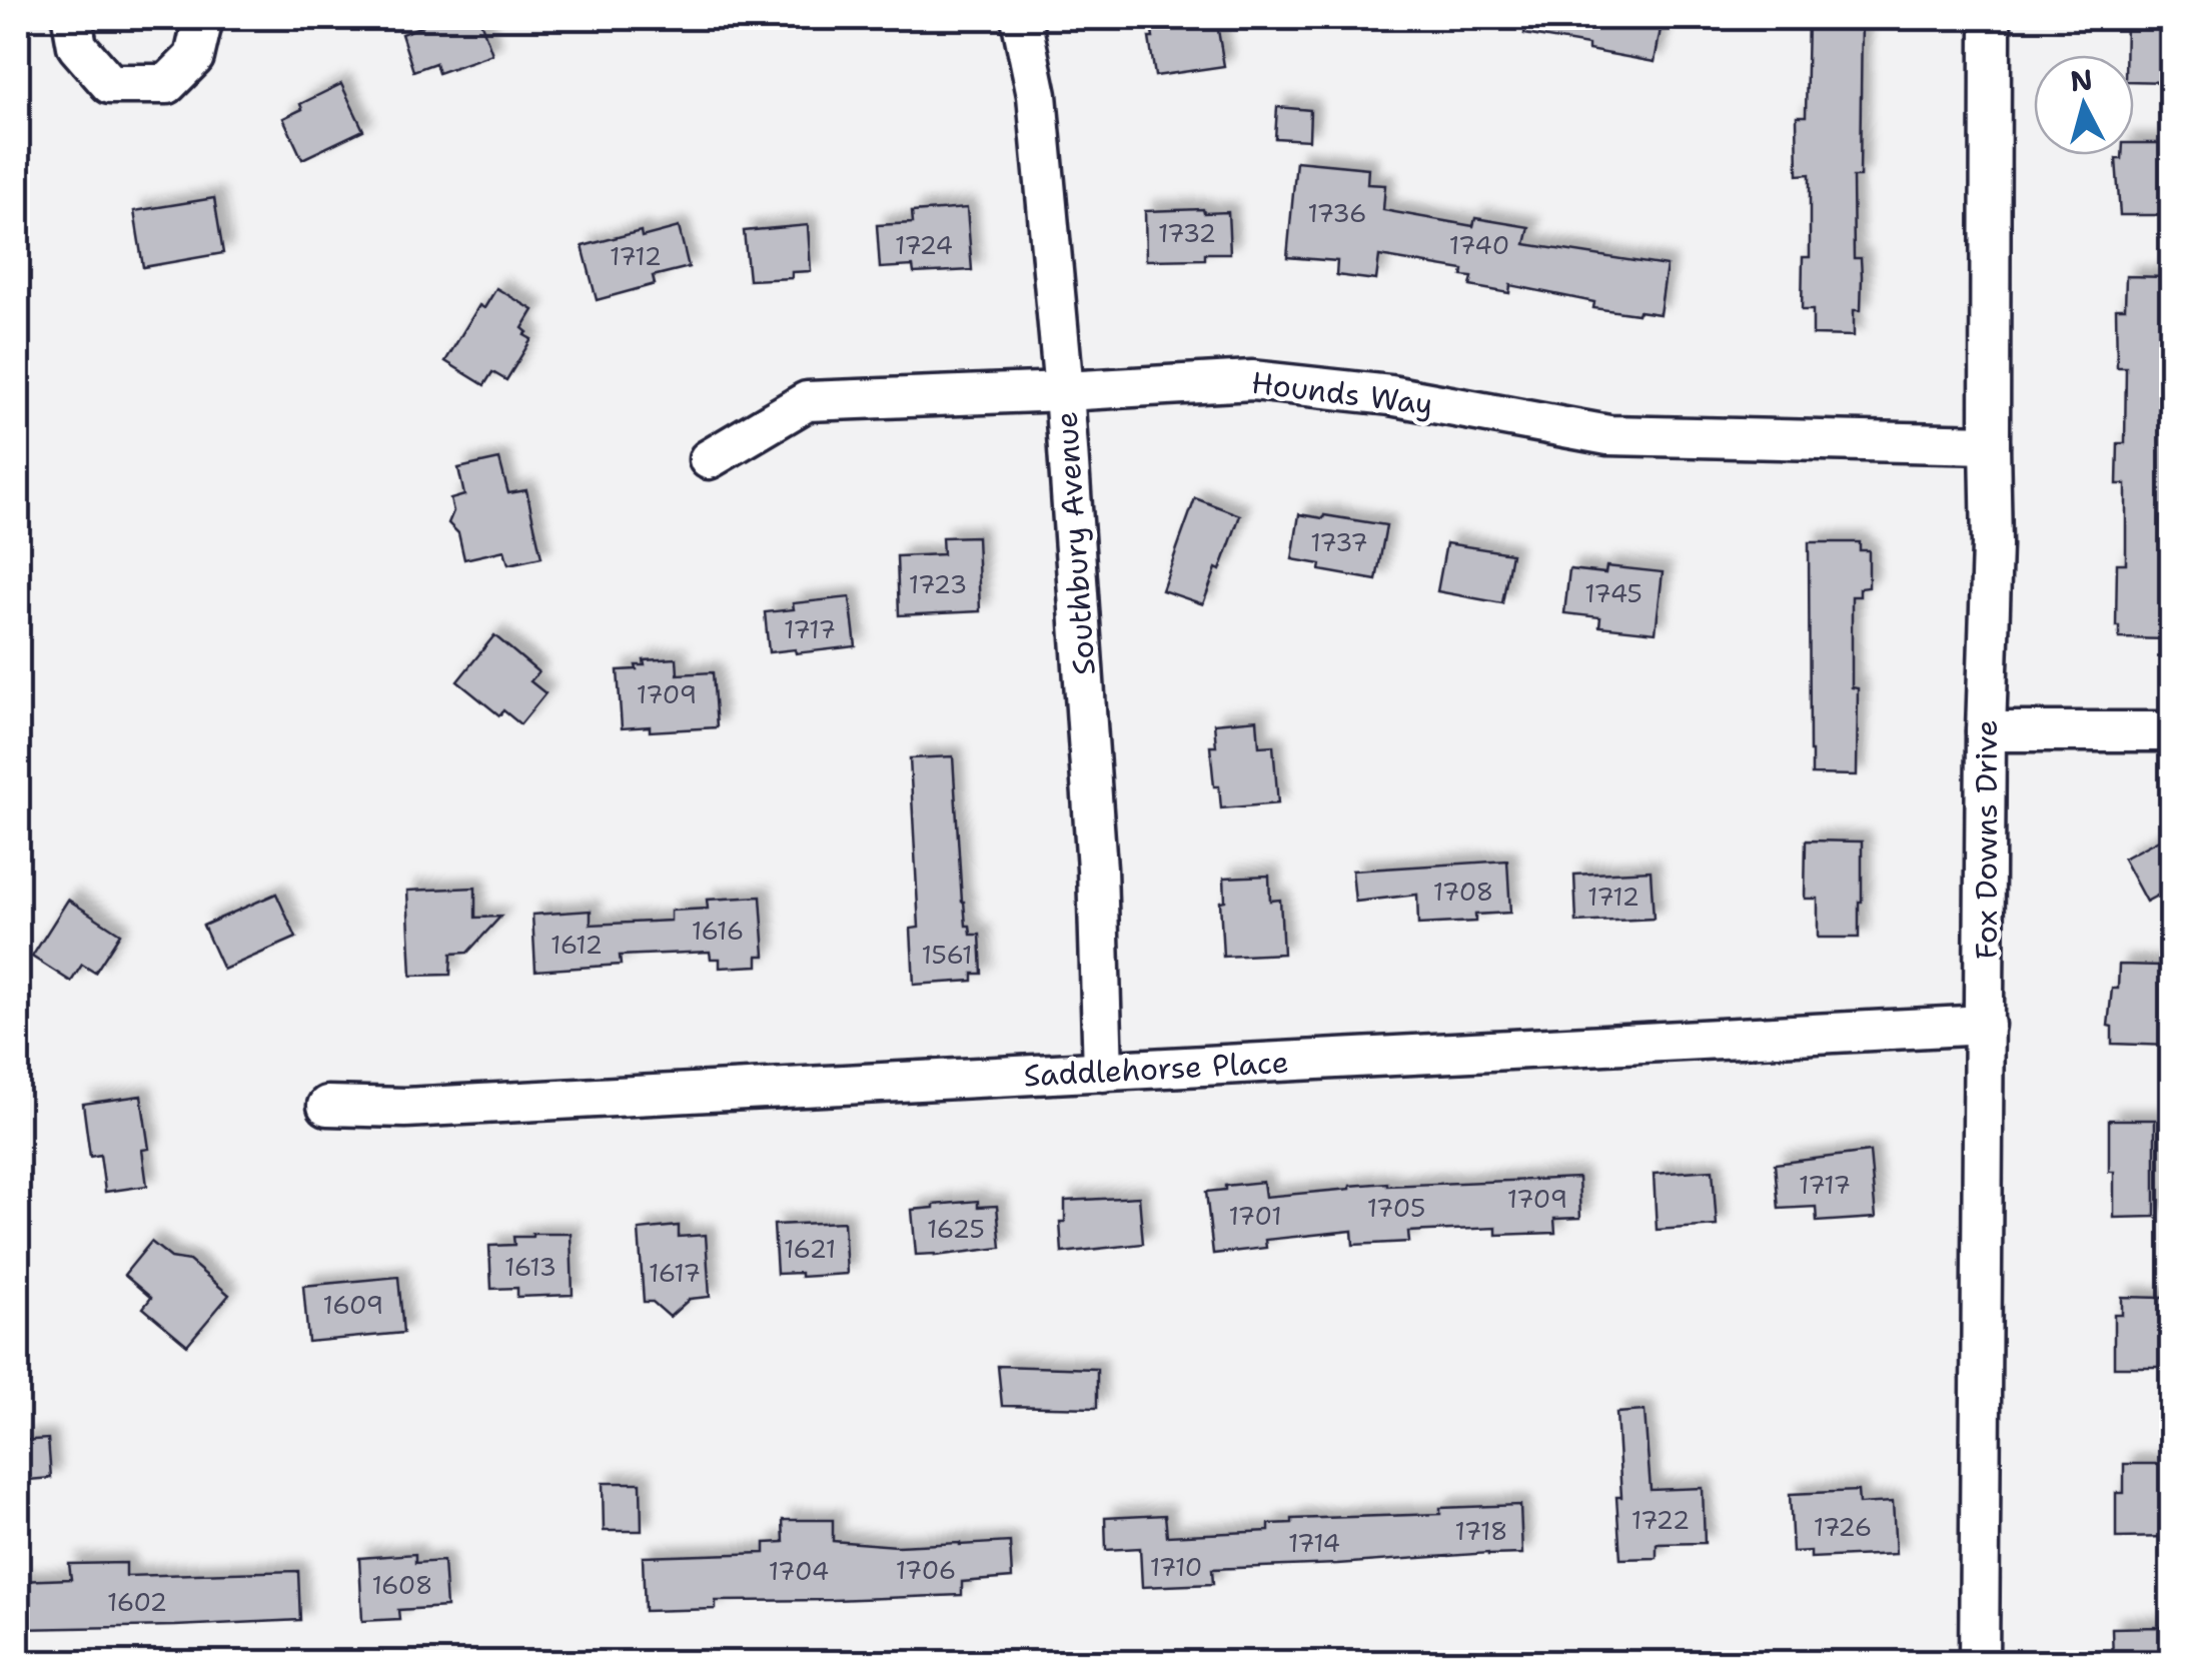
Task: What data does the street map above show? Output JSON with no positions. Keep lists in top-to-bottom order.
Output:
{
  "streets": {
    "street": [
      "Hounds Way",
      "Southbury Avenue",
      "Fox Downs Drive",
      "Saddlehorse Place"
    ]
  },
  "crossings": [
    ["Hounds Way", "Southbury Avenue"],
    ["Hounds Way", "Fox Downs Drive"],
    ["Southbury Avenue", "Saddlehorse Place"],
    ["Fox Downs Drive", "Saddlehorse Place"]
  ],
  "house_numbers": [
    "1736",
    "1732",
    "1724",
    "1740",
    "1712",
    "1737",
    "1723",
    "1745",
    "1717",
    "1709",
    "1708",
    "1712",
    "1616",
    "1612",
    "1561",
    "1717",
    "1709",
    "1705",
    "1701",
    "1625",
    "1621",
    "1613",
    "1617",
    "1609",
    "1722",
    "1726",
    "1718",
    "1714",
    "1710",
    "1706",
    "1704",
    "1608",
    "1602"
  ],
  "north": "top"
}
